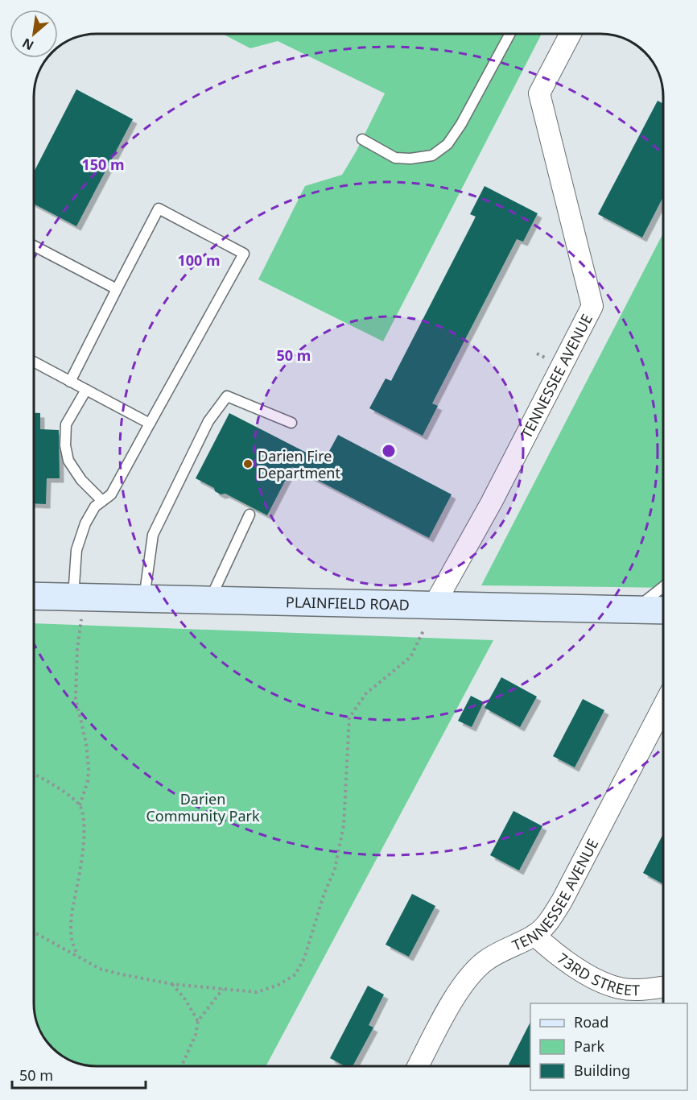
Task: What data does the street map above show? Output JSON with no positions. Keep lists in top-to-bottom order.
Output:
{
  "streets": {
    "main road": ["PLAINFIELD ROAD"],
    "street": ["TENNESSEE AVENUE", "73RD STREET"]
  },
  "crossings": [
    ["TENNESSEE AVENUE", "PLAINFIELD ROAD"],
    ["TENNESSEE AVENUE", "73RD STREET"]
  ],
  "parks": ["Darien Community Park"],
  "places": ["Darien Fire Department"],
  "legend": ["Road", "Park", "Building"],
  "scale_bar": "50 m",
  "north": "bottom left",
  "rings": ["150 m", "100 m", "50 m"]
}
